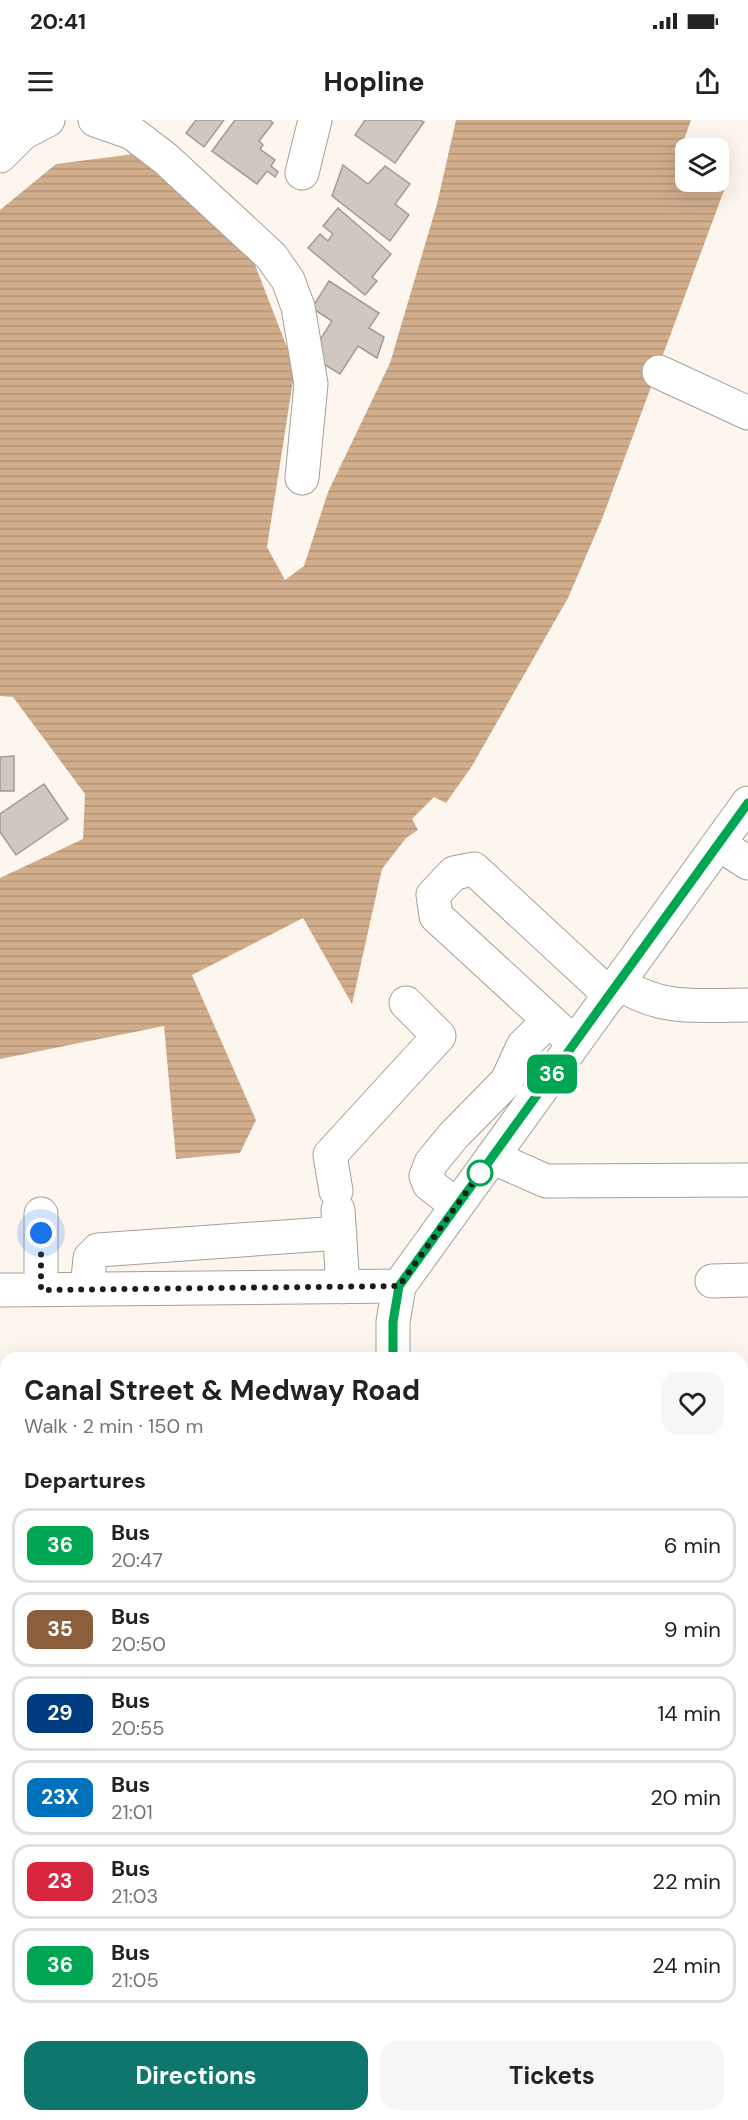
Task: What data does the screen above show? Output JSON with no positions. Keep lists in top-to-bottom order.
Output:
{
  "lines": ["bus line 36"],
  "page": {
    "status": "20:41",
    "header": "Hopline",
    "on_map": "36",
    "heading": [
      ["Canal Street & Medway Road", "Walk · 2 min · 150 m"],
      "Departures"
    ],
    "list": [
      {
        "mark": "36",
        "name": "Bus",
        "note": "20:47",
        "value": "6 min"
      },
      {
        "mark": "35",
        "name": "Bus",
        "note": "20:50",
        "value": "9 min"
      },
      {
        "mark": "29",
        "name": "Bus",
        "note": "20:55",
        "value": "14 min"
      },
      {
        "mark": "23X",
        "name": "Bus",
        "note": "21:01",
        "value": "20 min"
      },
      {
        "mark": "23",
        "name": "Bus",
        "note": "21:03",
        "value": "22 min"
      },
      {
        "mark": "36",
        "name": "Bus",
        "note": "21:05",
        "value": "24 min"
      }
    ],
    "buttons": ["Directions", "Tickets"]
  }
}
